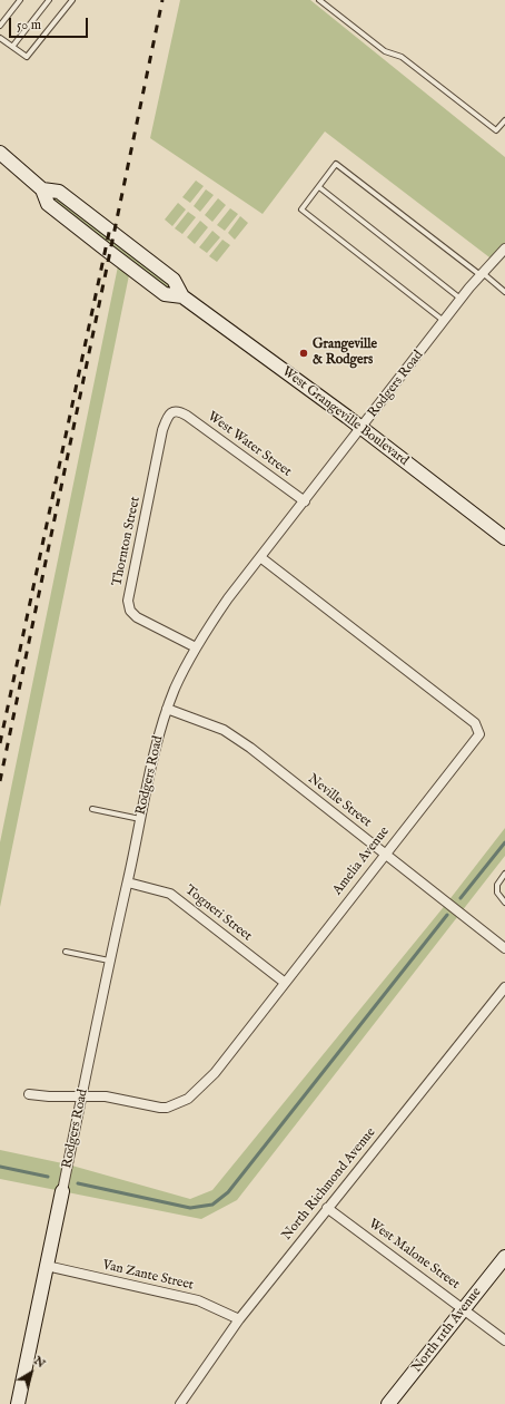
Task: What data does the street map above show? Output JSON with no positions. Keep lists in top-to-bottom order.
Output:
{
  "streets": {
    "main road": ["Rodgers Road", "West Grangeville Boulevard", "North 11th Avenue"],
    "street": [
      "West Water Street",
      "Thornton Street",
      "Neville Street",
      "Amelia Avenue",
      "Togneri Street",
      "North Richmond Avenue",
      "West Malone Street",
      "Van Zante Street"
    ]
  },
  "crossings": [
    ["Rodgers Road", "West Grangeville Boulevard"],
    ["Rodgers Road", "West Water Street"],
    ["Rodgers Road", "Thornton Street"],
    ["Rodgers Road", "Neville Street"],
    ["Rodgers Road", "Amelia Avenue"],
    ["Rodgers Road", "Togneri Street"],
    ["Rodgers Road", "Van Zante Street"],
    ["West Water Street", "Thornton Street"],
    ["Neville Street", "Amelia Avenue"],
    ["Amelia Avenue", "Togneri Street"],
    ["North Richmond Avenue", "West Malone Street"],
    ["North Richmond Avenue", "Van Zante Street"],
    ["West Malone Street", "North 11th Avenue"]
  ],
  "places": ["Grangeville & Rodgers"],
  "scale_bar": "50 m",
  "north": "top right"
}
